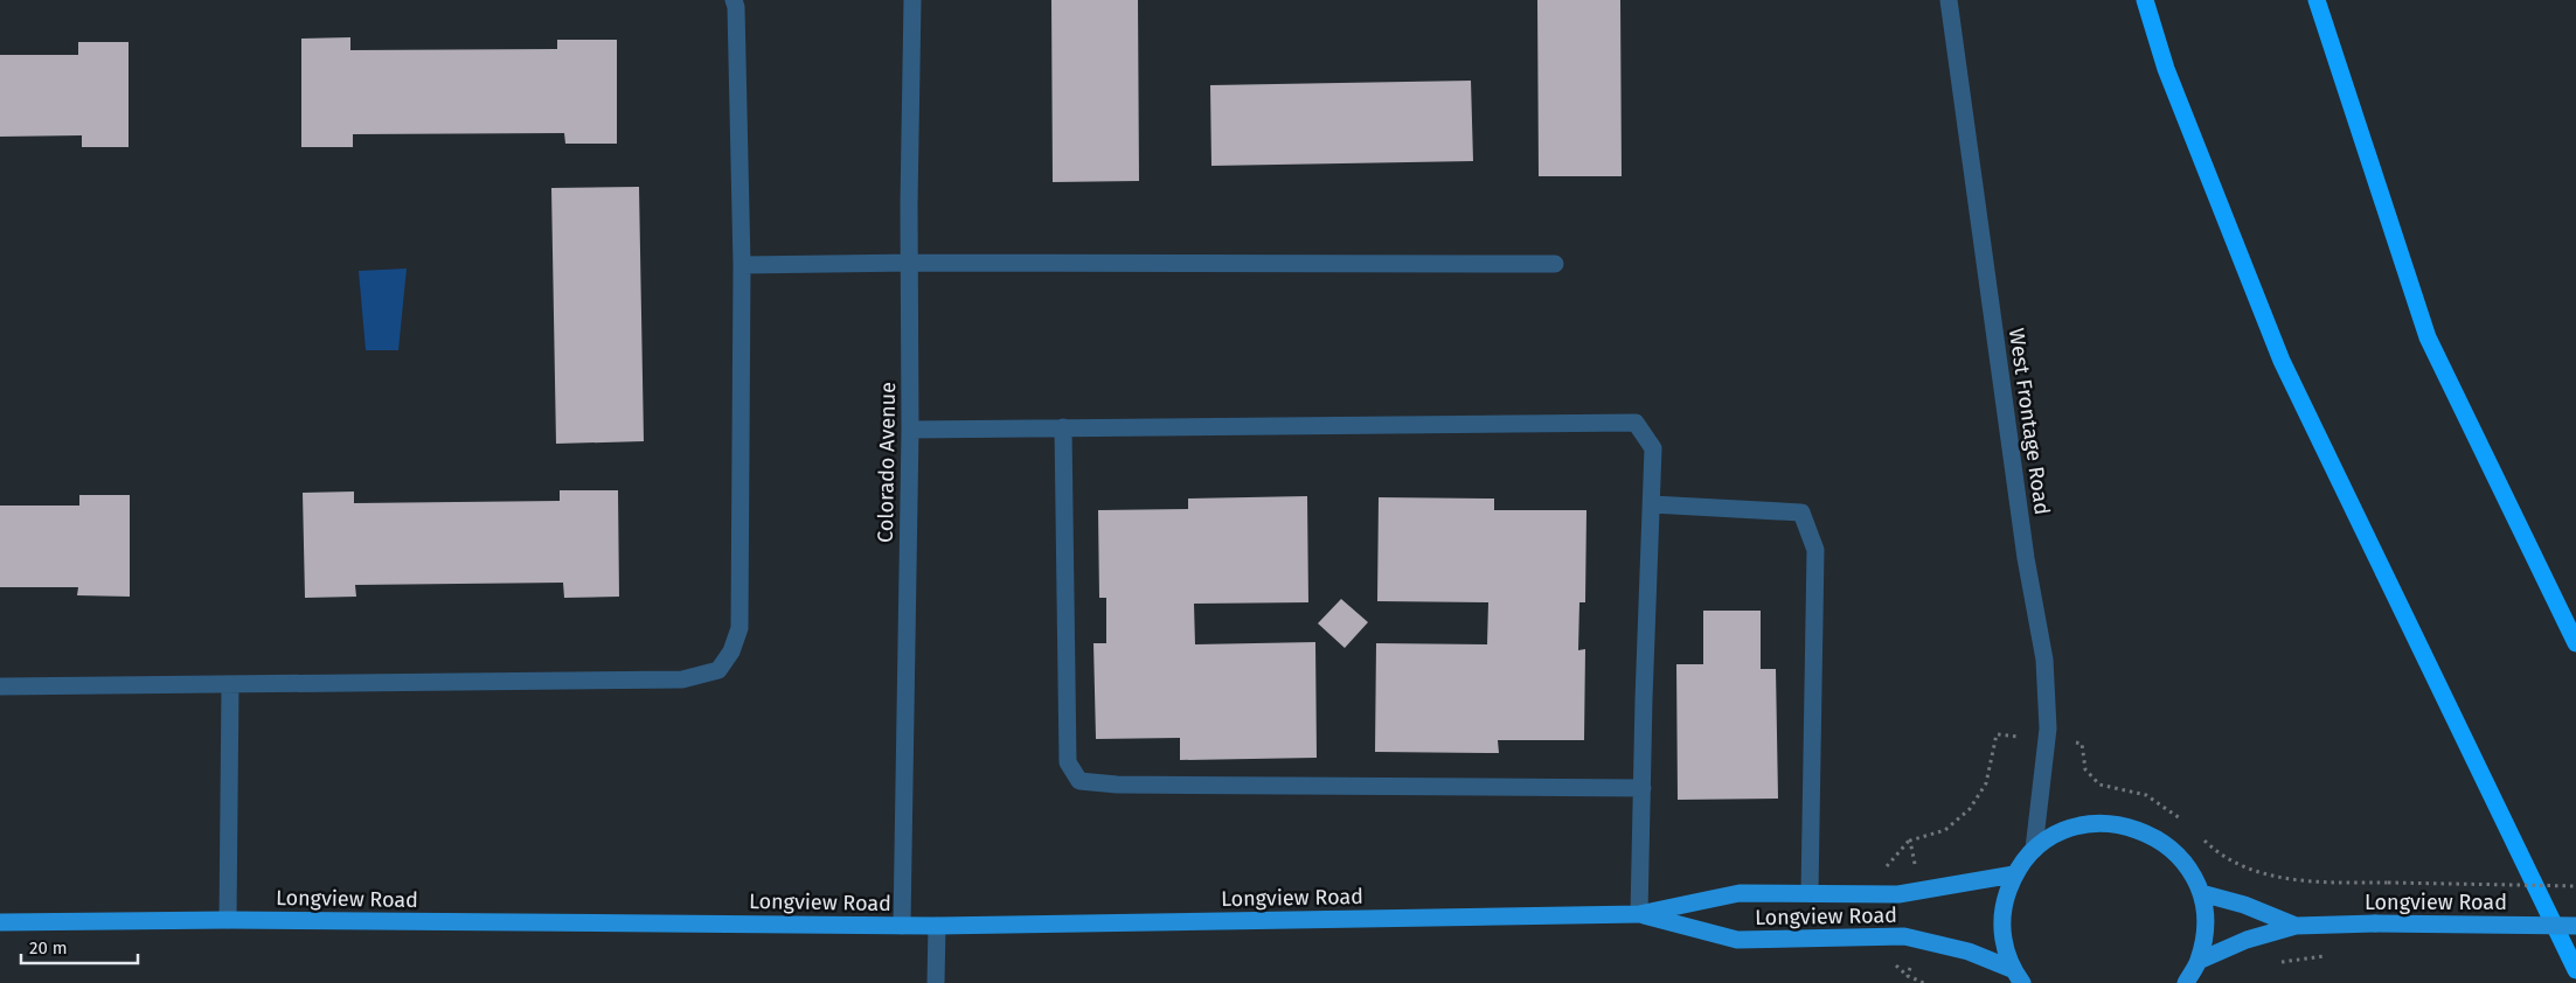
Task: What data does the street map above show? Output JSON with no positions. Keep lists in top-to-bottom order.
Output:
{
  "streets": {
    "main road": ["Longview Road"],
    "street": ["West Frontage Road", "Colorado Avenue"]
  },
  "crossings": [
    ["Colorado Avenue", "Longview Road"]
  ],
  "scale_bar": "20 m"
}
